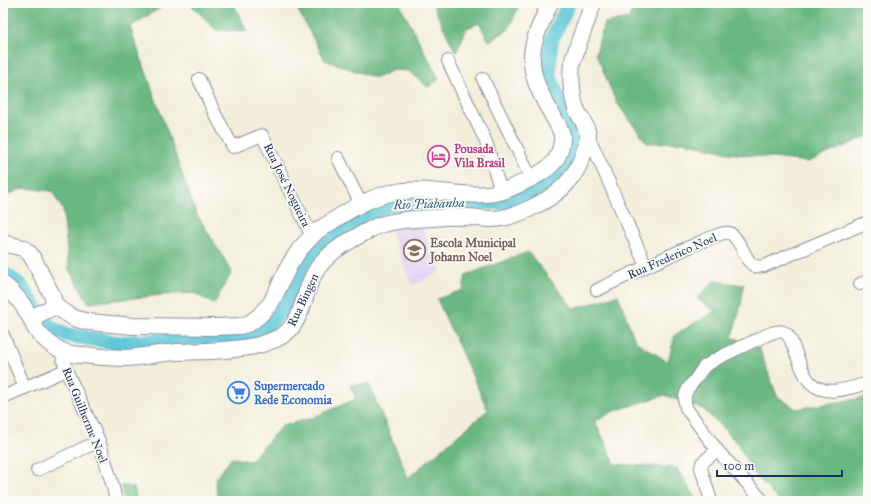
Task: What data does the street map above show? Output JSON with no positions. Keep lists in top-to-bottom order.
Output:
{
  "streets": {
    "main road": ["Rua Bingen"],
    "street": ["Rua José Nogueira", "Rua Frederico Noel", "Rua Guilherme Noel"]
  },
  "crossings": [
    ["Rua Bingen", "Rua Guilherme Noel"]
  ],
  "water": ["Rio Piabanha"],
  "places": {
    "hotel": ["Pousada Vila Brasil"],
    "school or university": ["Escola Municipal Johann Noel"],
    "supermarket": ["Supermercado Rede Economia"]
  },
  "scale_bar": "100 m"
}
